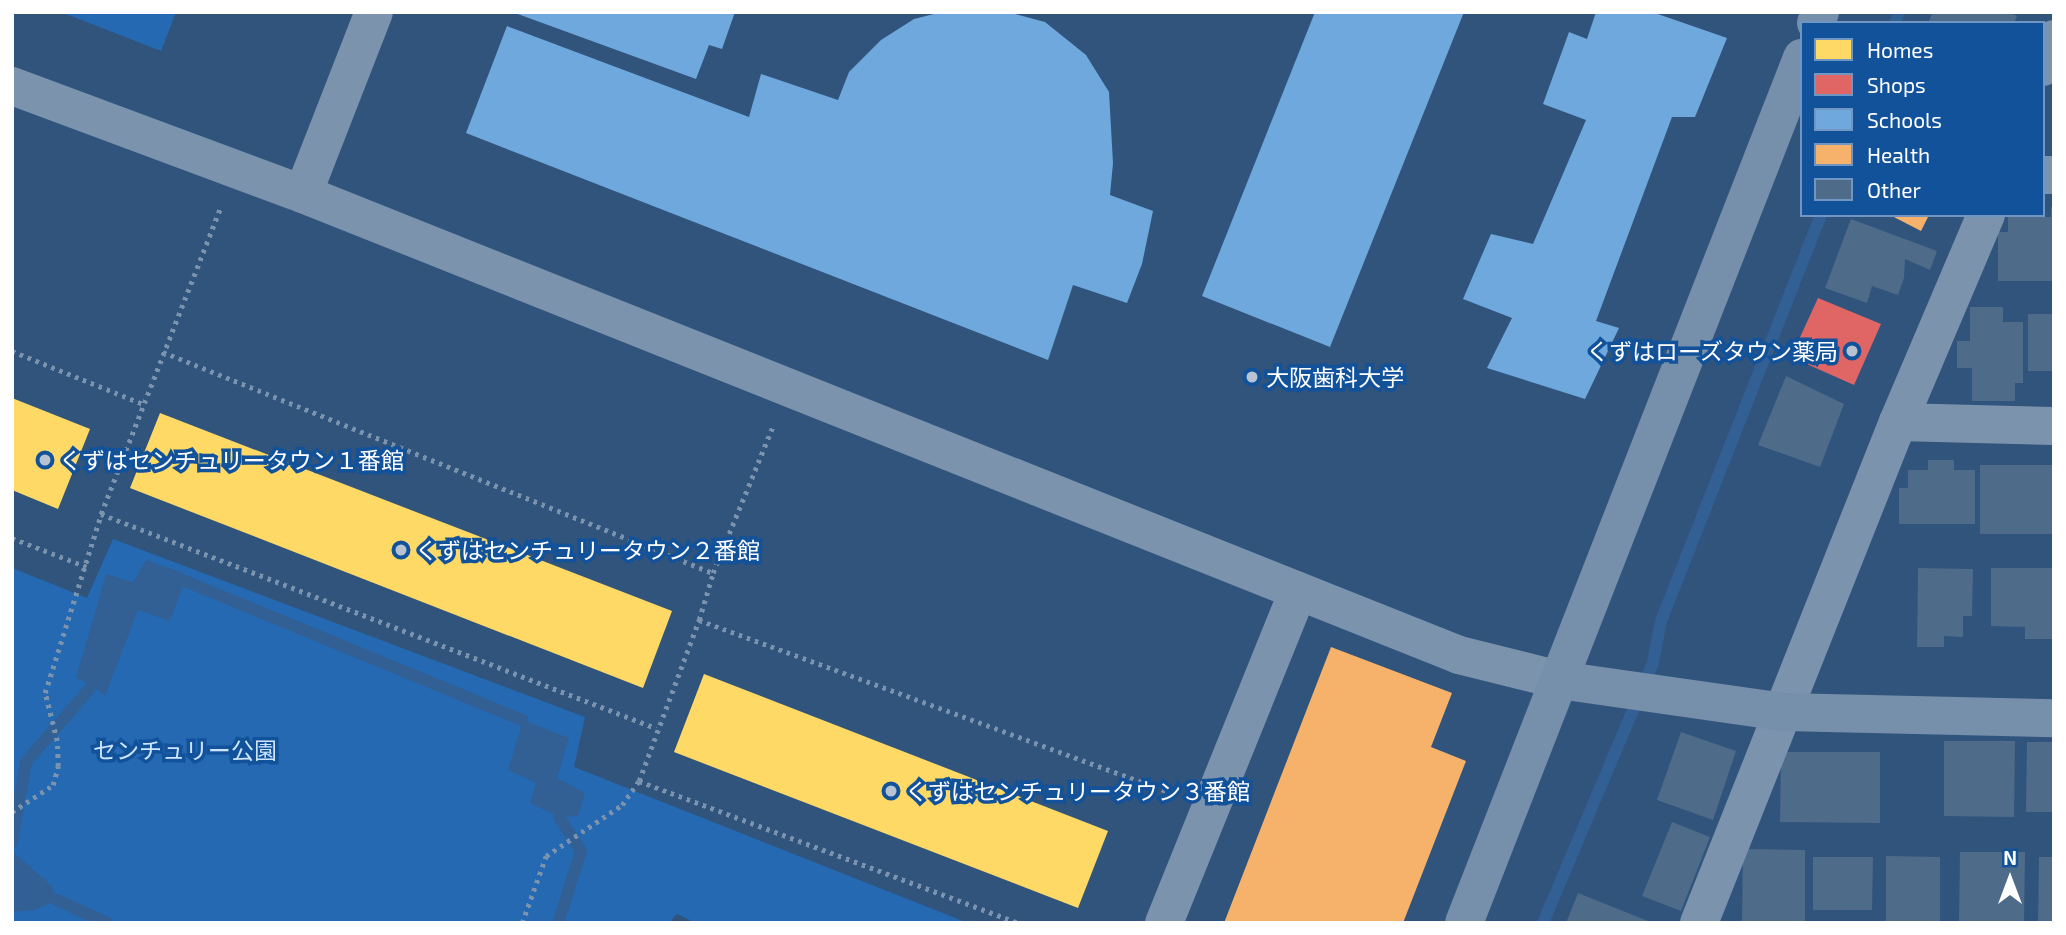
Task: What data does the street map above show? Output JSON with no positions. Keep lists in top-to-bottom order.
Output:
{
  "parks": ["センチュリー公園"],
  "places": [
    "くずはローズタウン薬局",
    "大阪歯科大学",
    "くずはセンチュリータウン１番館",
    "くずはセンチュリータウン２番館",
    "くずはセンチュリータウン３番館"
  ],
  "legend": [
    "Homes",
    "Shops",
    "Schools",
    "Health",
    "Other"
  ],
  "north": "top"
}
